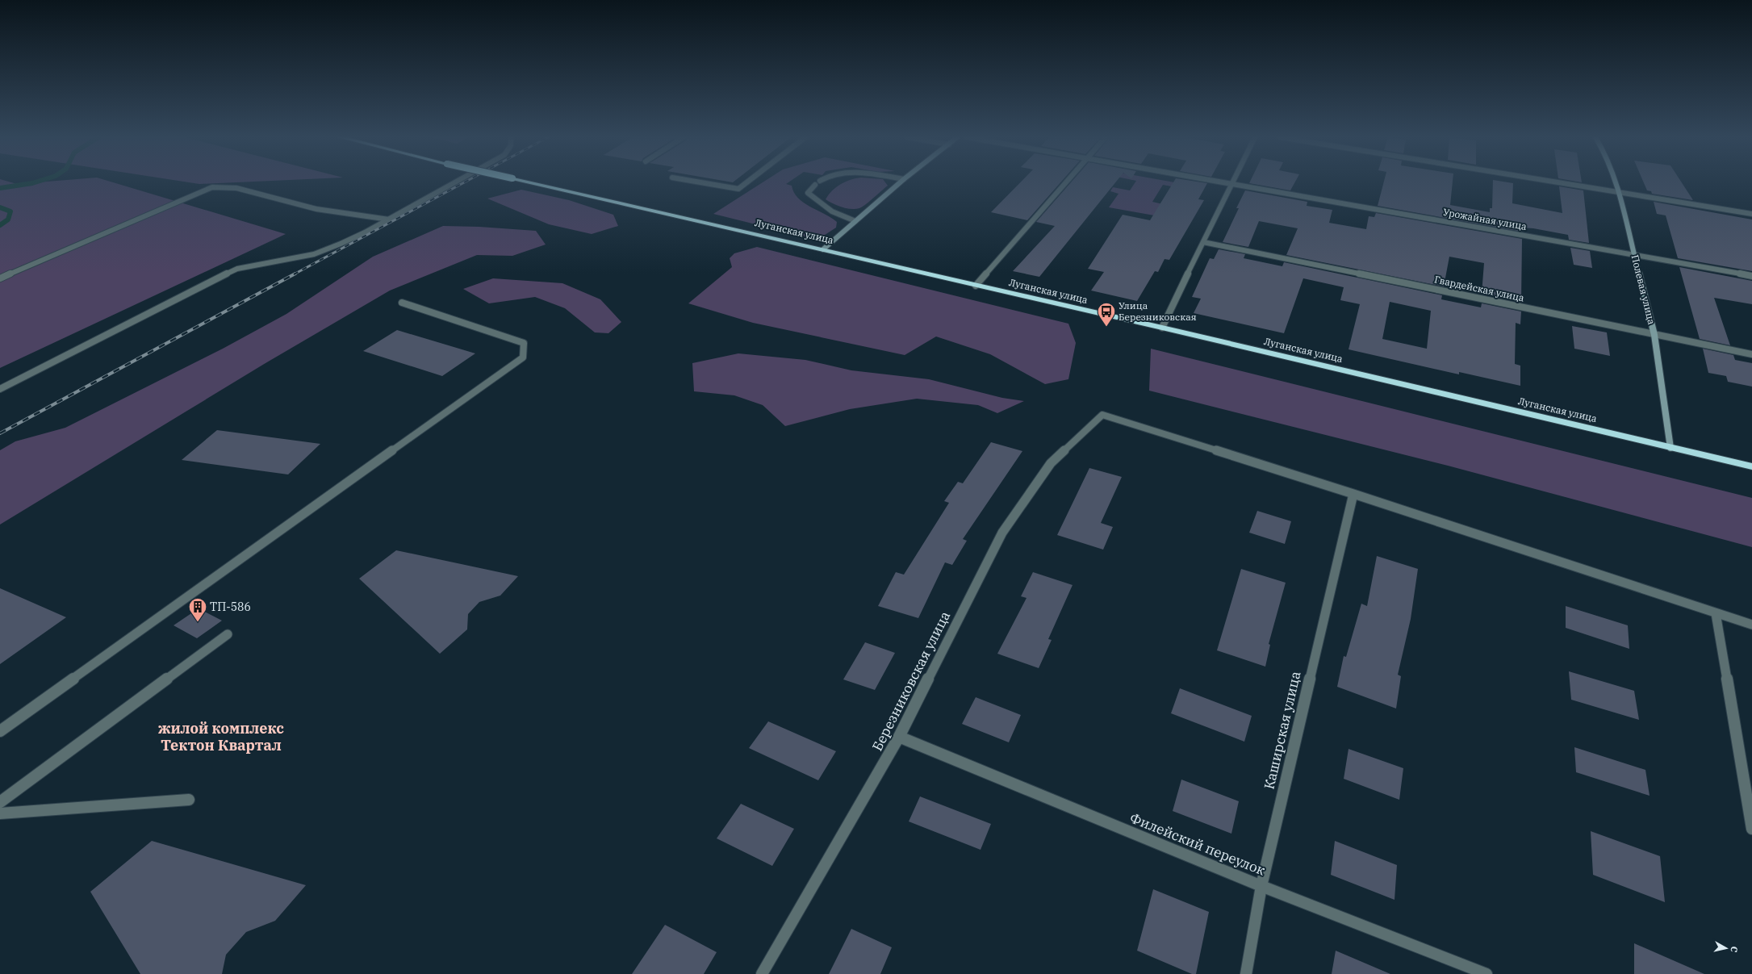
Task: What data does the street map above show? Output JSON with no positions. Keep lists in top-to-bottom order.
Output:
{
  "streets": {
    "highway": ["Луганская улица"],
    "street": [
      "Урожайная улица",
      "Гвардейская улица",
      "Полевая улица",
      "Березниковская улица",
      "Каширская улица",
      "Филейский переулок"
    ]
  },
  "crossings": [
    ["Урожайная улица", "Полевая улица"],
    ["Луганская улица", "Полевая улица"],
    ["Гвардейская улица", "Полевая улица"],
    ["Березниковская улица", "Каширская улица"],
    ["Березниковская улица", "Филейский переулок"],
    ["Каширская улица", "Филейский переулок"]
  ],
  "districts": ["жилой комплекс Тектон Квартал"],
  "places": {
    "bus stop": ["Улица Березниковская"],
    "building": ["ТП-586"]
  },
  "north": "right"
}
